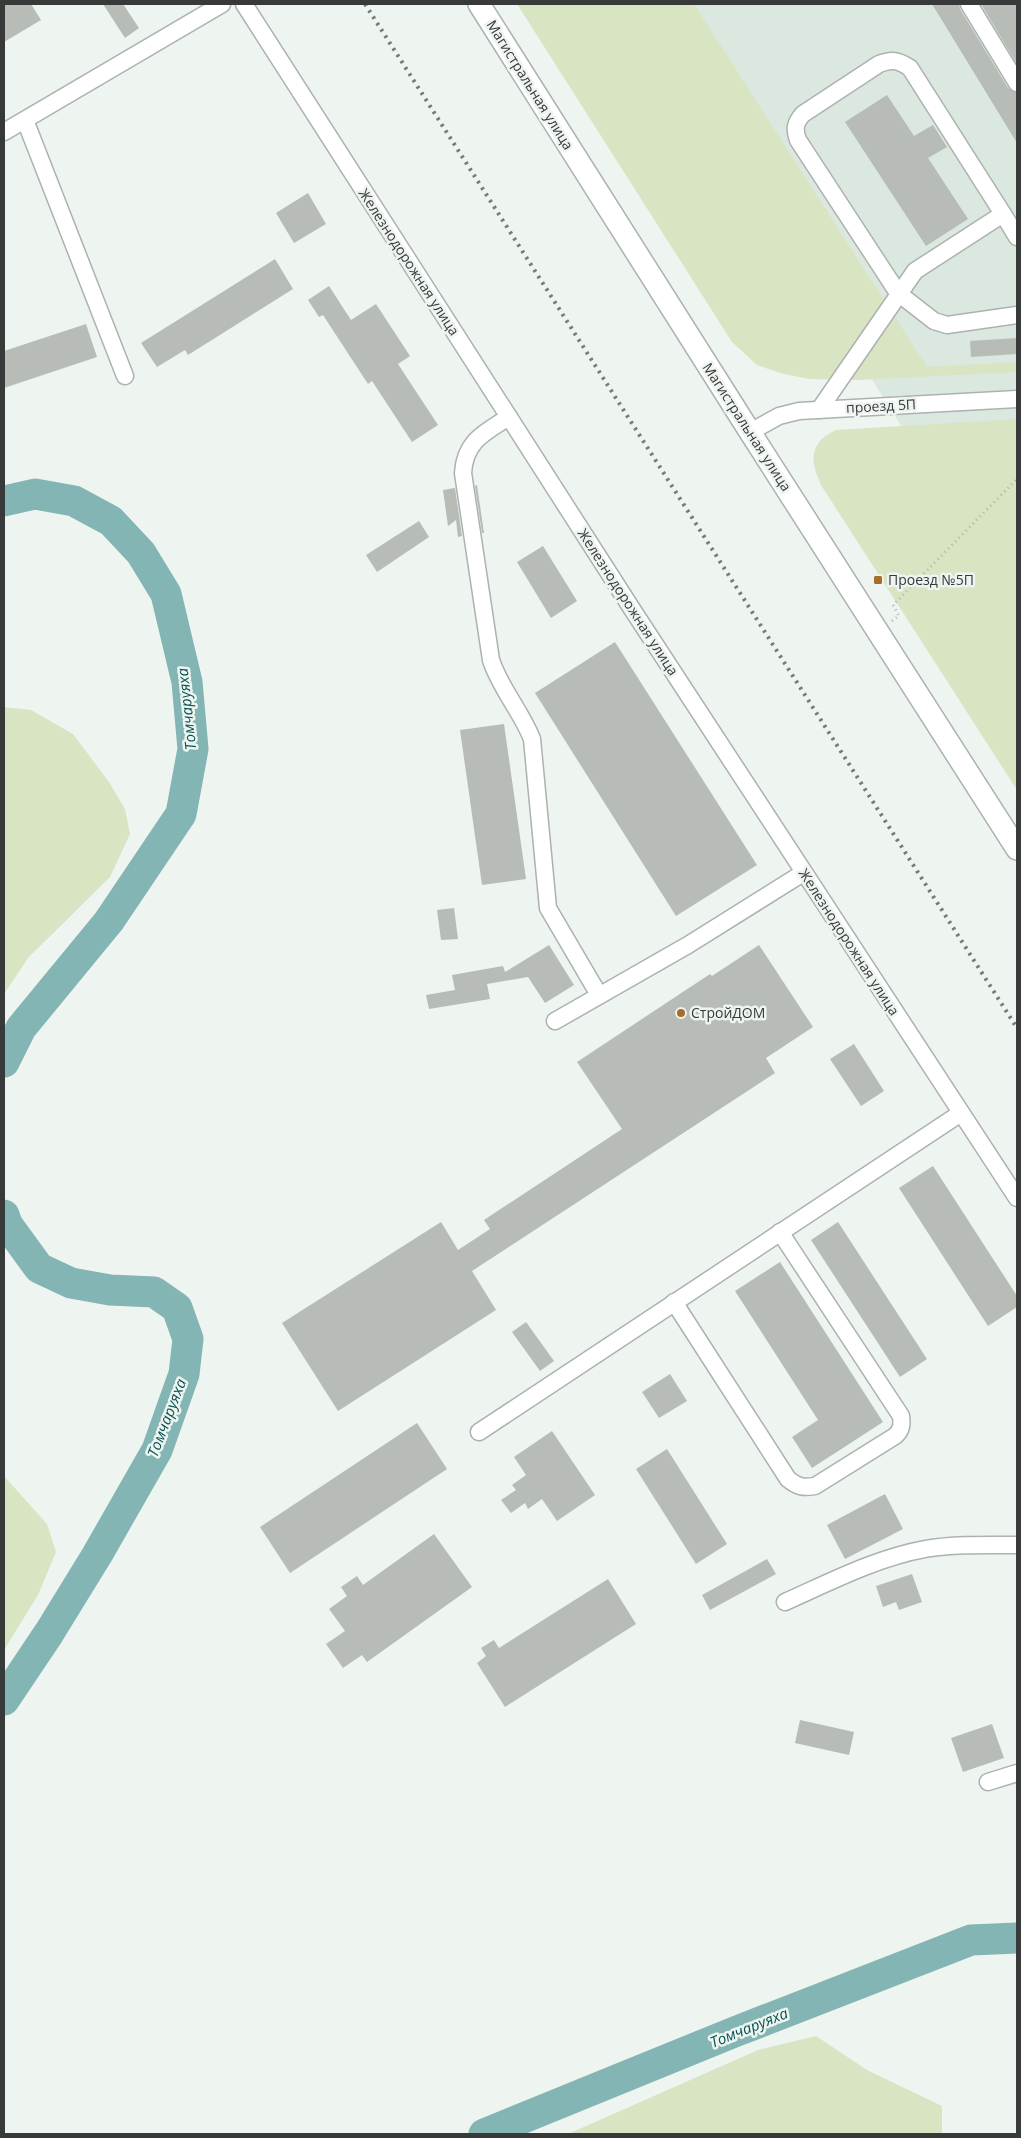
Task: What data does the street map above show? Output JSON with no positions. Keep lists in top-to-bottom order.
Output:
{
  "streets": {
    "main road": ["Магистральная улица"],
    "street": ["Железнодорожная улица", "проезд 5П"]
  },
  "crossings": [
    ["Магистральная улица", "проезд 5П"]
  ],
  "water": ["Томчаруяха"],
  "places": {
    "transit": ["Проезд №5П"],
    "other": ["СтройДОМ"]
  }
}
